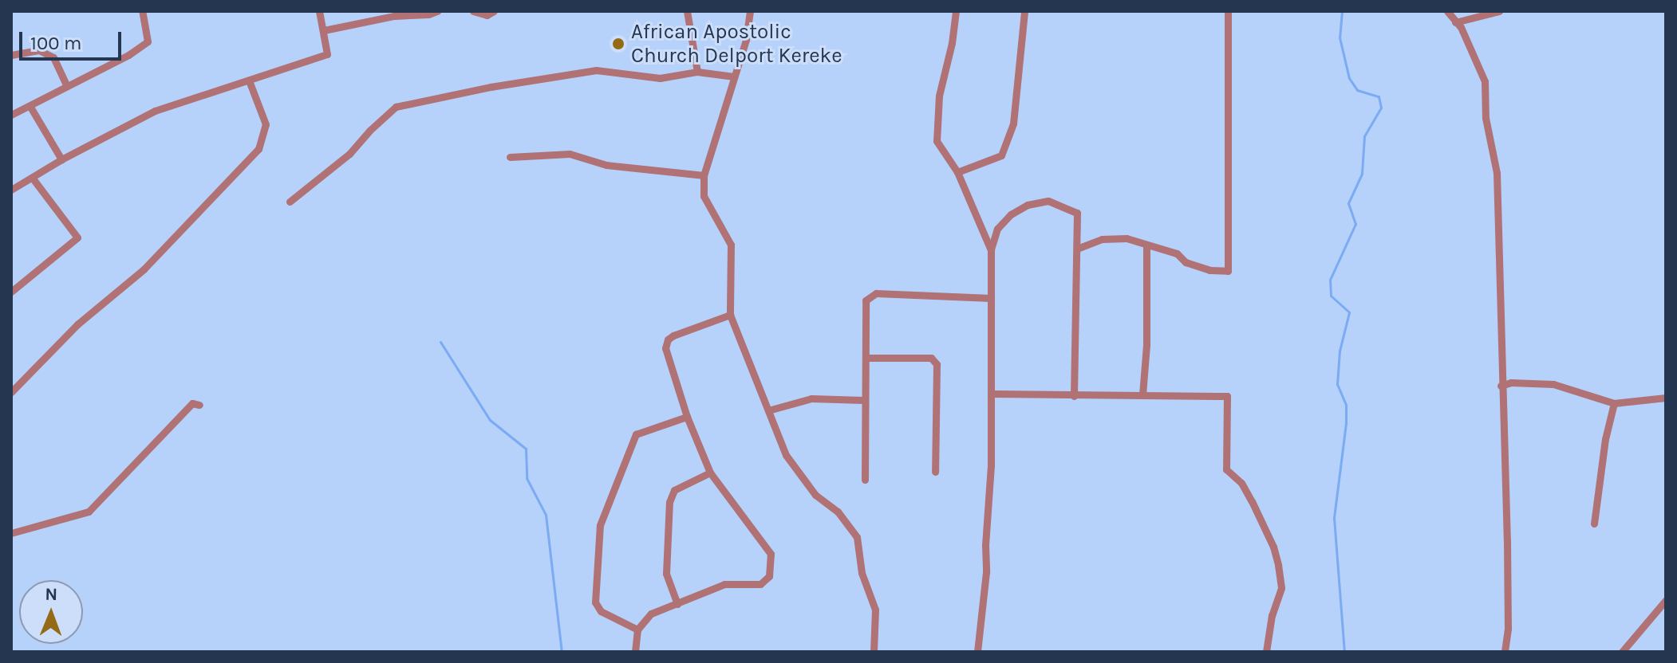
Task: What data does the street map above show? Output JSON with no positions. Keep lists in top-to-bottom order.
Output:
{
  "places": ["African Apostolic Church Delport Kereke"],
  "scale_bar": "100 m",
  "north": "top"
}
